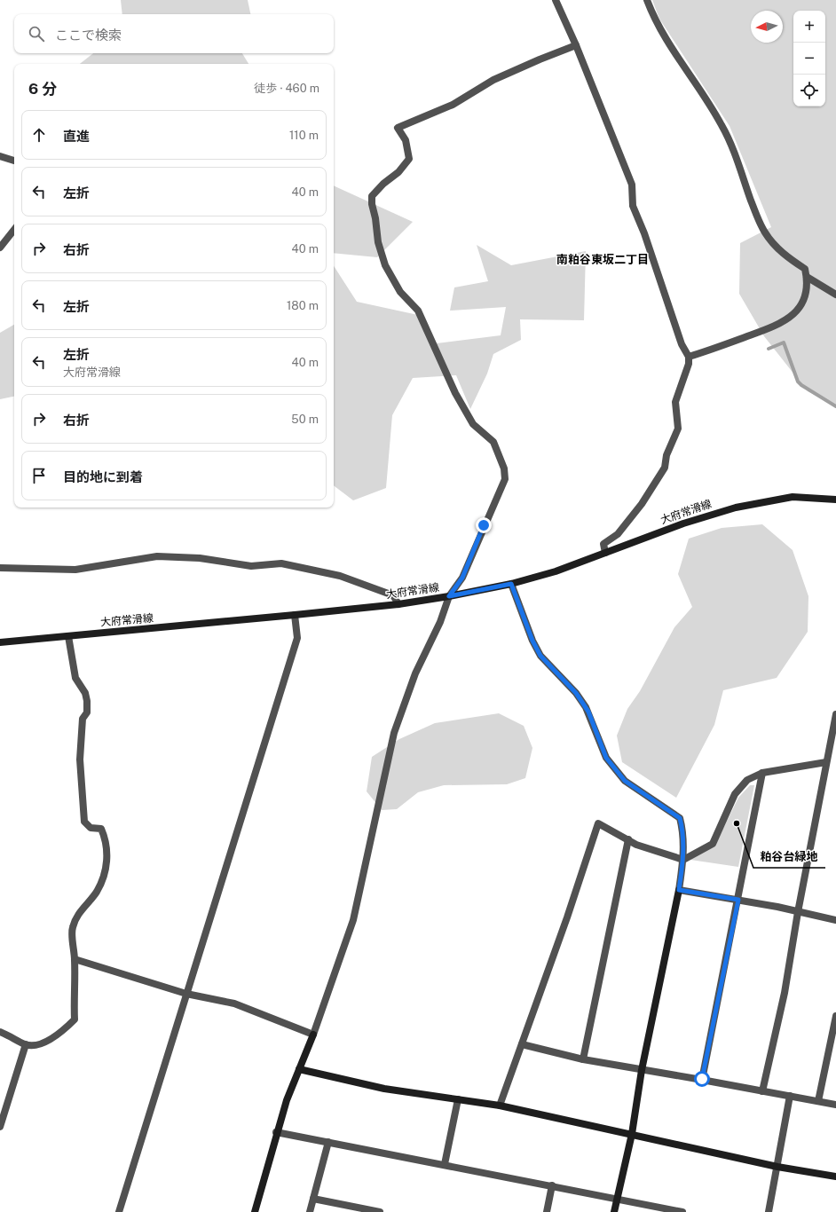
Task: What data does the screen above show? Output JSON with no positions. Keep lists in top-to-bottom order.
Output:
{
  "streets": {
    "street": ["大府常滑線"]
  },
  "districts": ["南粕谷東坂二丁目"],
  "places": ["粕谷台緑地"],
  "north": "left",
  "page": {
    "map_buttons": ["+", "−"],
    "search": "ここで検索",
    "heading": ["6 分", "徒歩 · 460 m"],
    "list": [
      ["直進", "110 m"],
      ["左折", "40 m"],
      ["右折", "40 m"],
      ["左折", "180 m"],
      ["左折", "大府常滑線", "40 m"],
      ["右折", "50 m"],
      "目的地に到着"
    ]
  }
}
